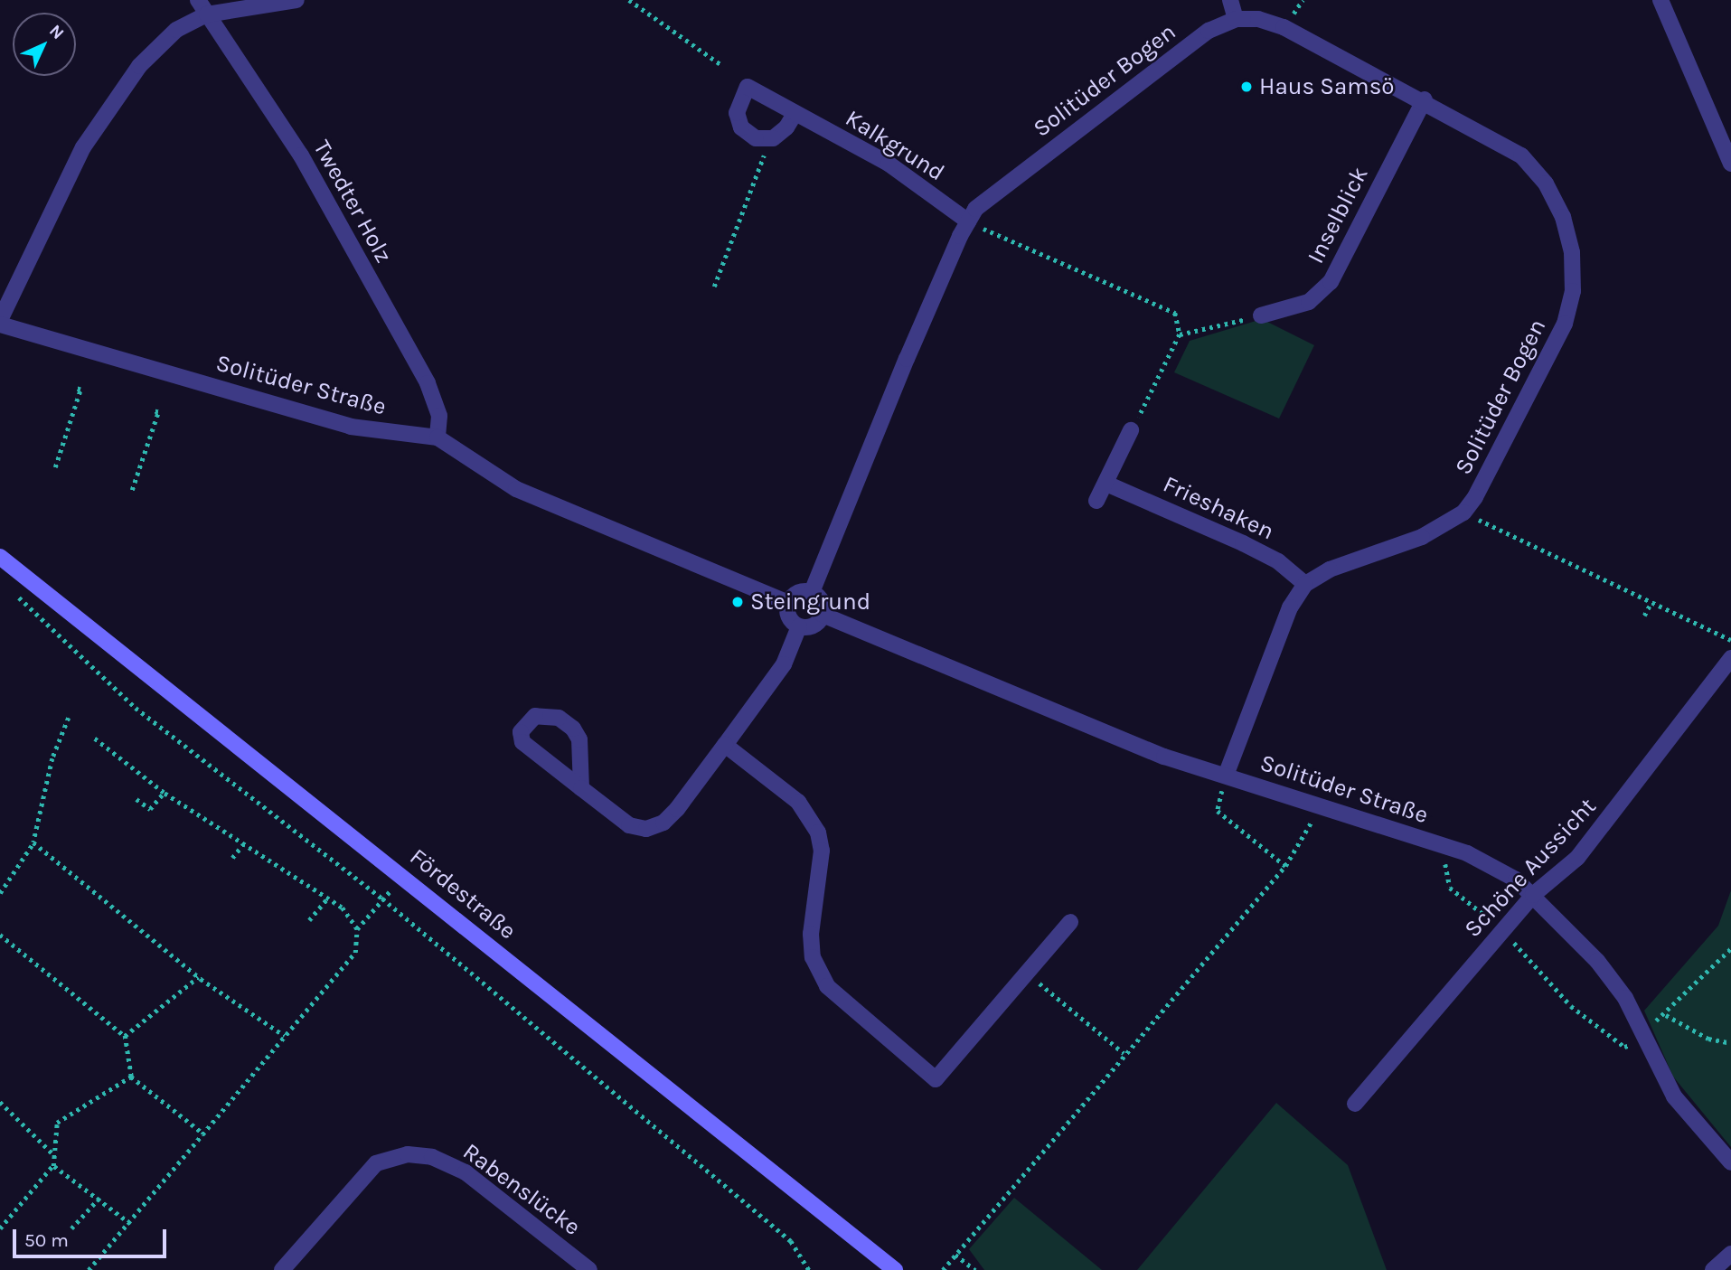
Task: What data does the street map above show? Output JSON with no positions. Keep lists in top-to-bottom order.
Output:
{
  "streets": {
    "main road": ["Fördestraße"],
    "street": [
      "Solitüder Bogen",
      "Kalkgrund",
      "Twedter Holz",
      "Inselblick",
      "Solitüder Straße",
      "Frieshaken",
      "Schöne Aussicht",
      "Rabenslücke"
    ]
  },
  "crossings": [
    ["Solitüder Bogen", "Kalkgrund"],
    ["Solitüder Bogen", "Inselblick"],
    ["Solitüder Bogen", "Solitüder Straße"],
    ["Solitüder Bogen", "Frieshaken"],
    ["Twedter Holz", "Solitüder Straße"],
    ["Solitüder Straße", "Schöne Aussicht"]
  ],
  "places": ["Haus Samsö", "Steingrund"],
  "scale_bar": "50 m",
  "north": "top right"
}
